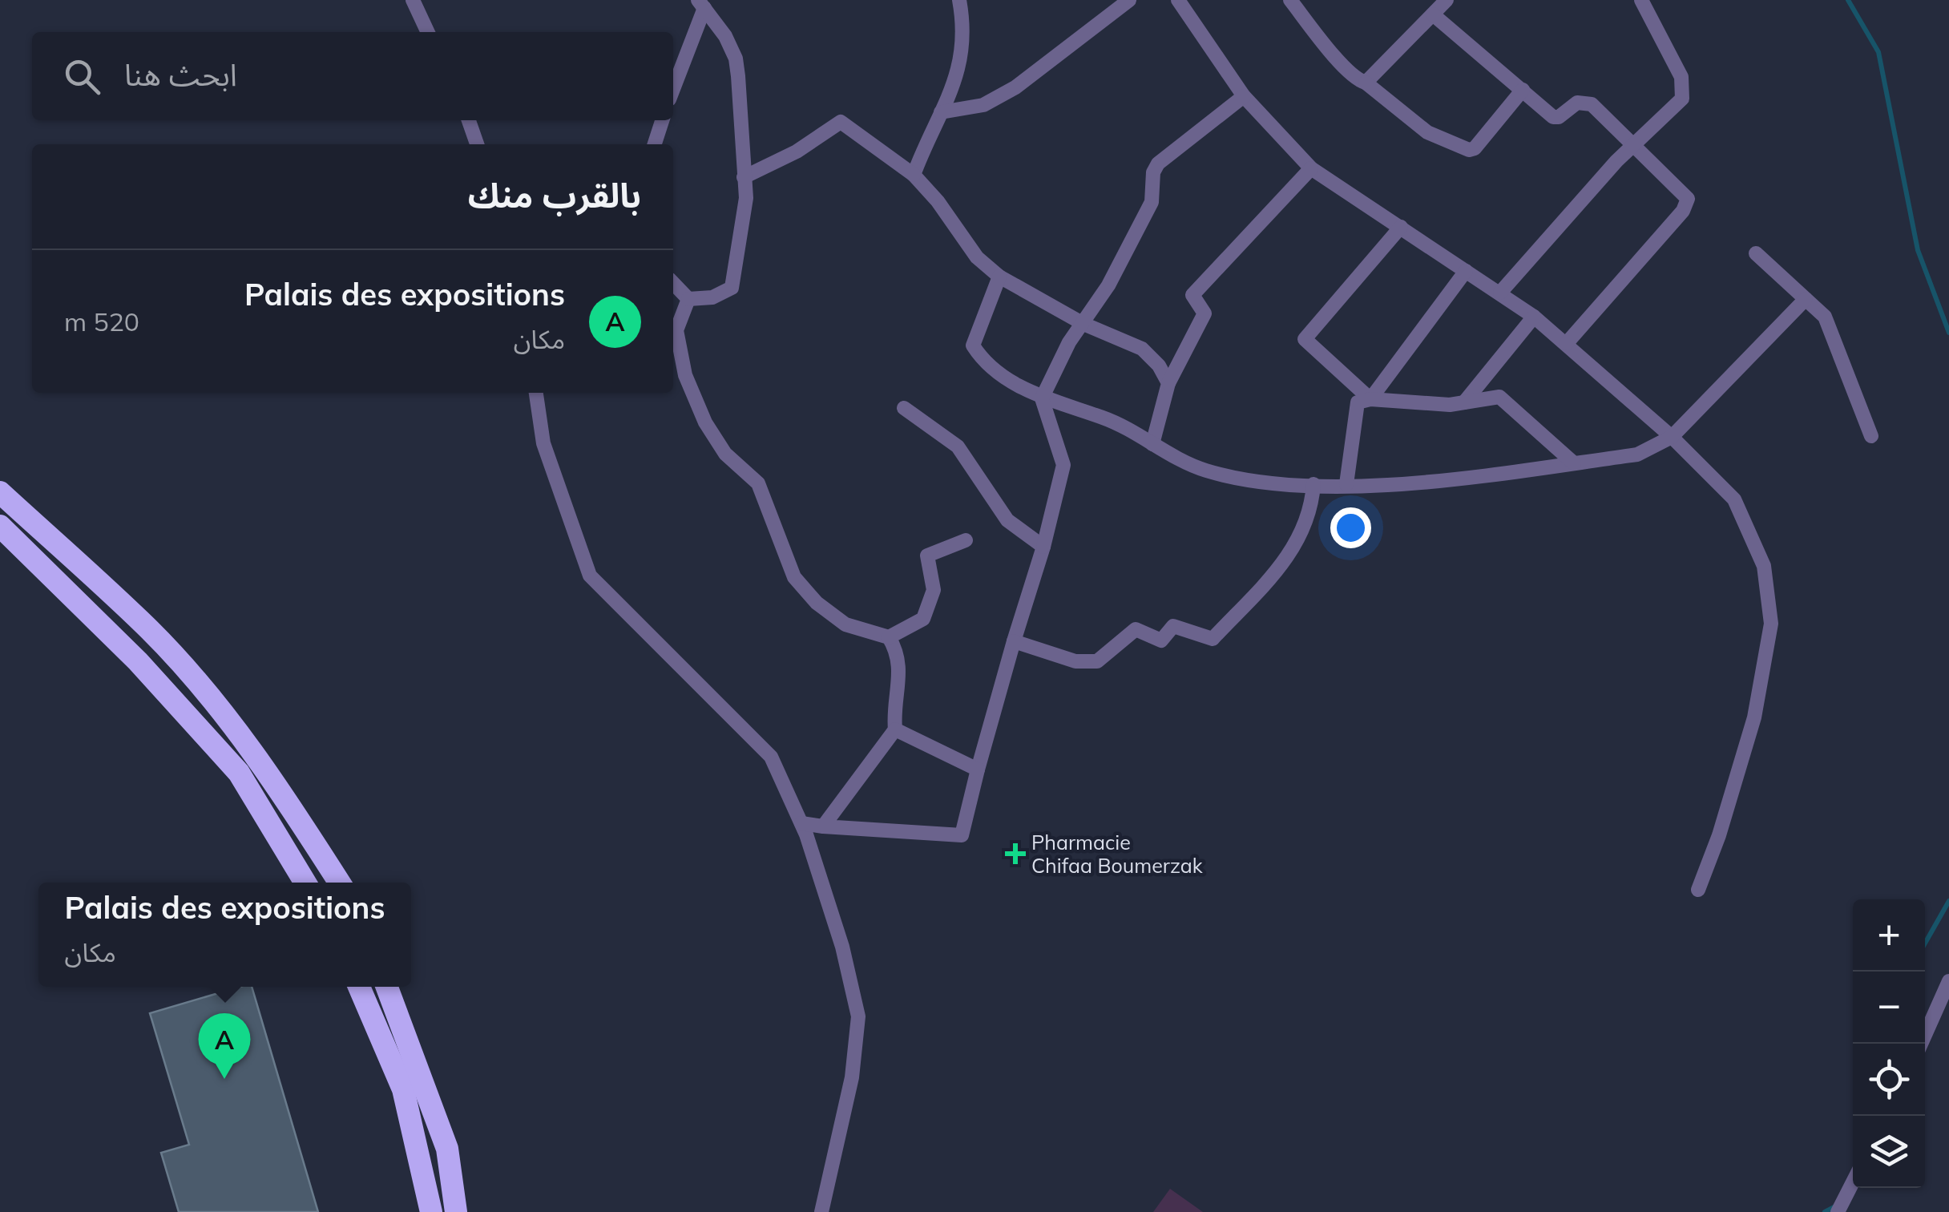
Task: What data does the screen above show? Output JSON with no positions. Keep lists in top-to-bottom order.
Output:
{
  "places": {
    "health": ["Pharmacie Chifaa Boumerzak"]
  },
  "page": {
    "search": "ابحث هنا",
    "heading": "بالقرب منك",
    "list": [
      {
        "mark": "A",
        "name": "Palais des expositions",
        "note": "مكان",
        "value": "520 m"
      }
    ],
    "popup": ["Palais des expositions", "مكان"],
    "map_buttons": ["+", "−"],
    "pins": "A"
  }
}
